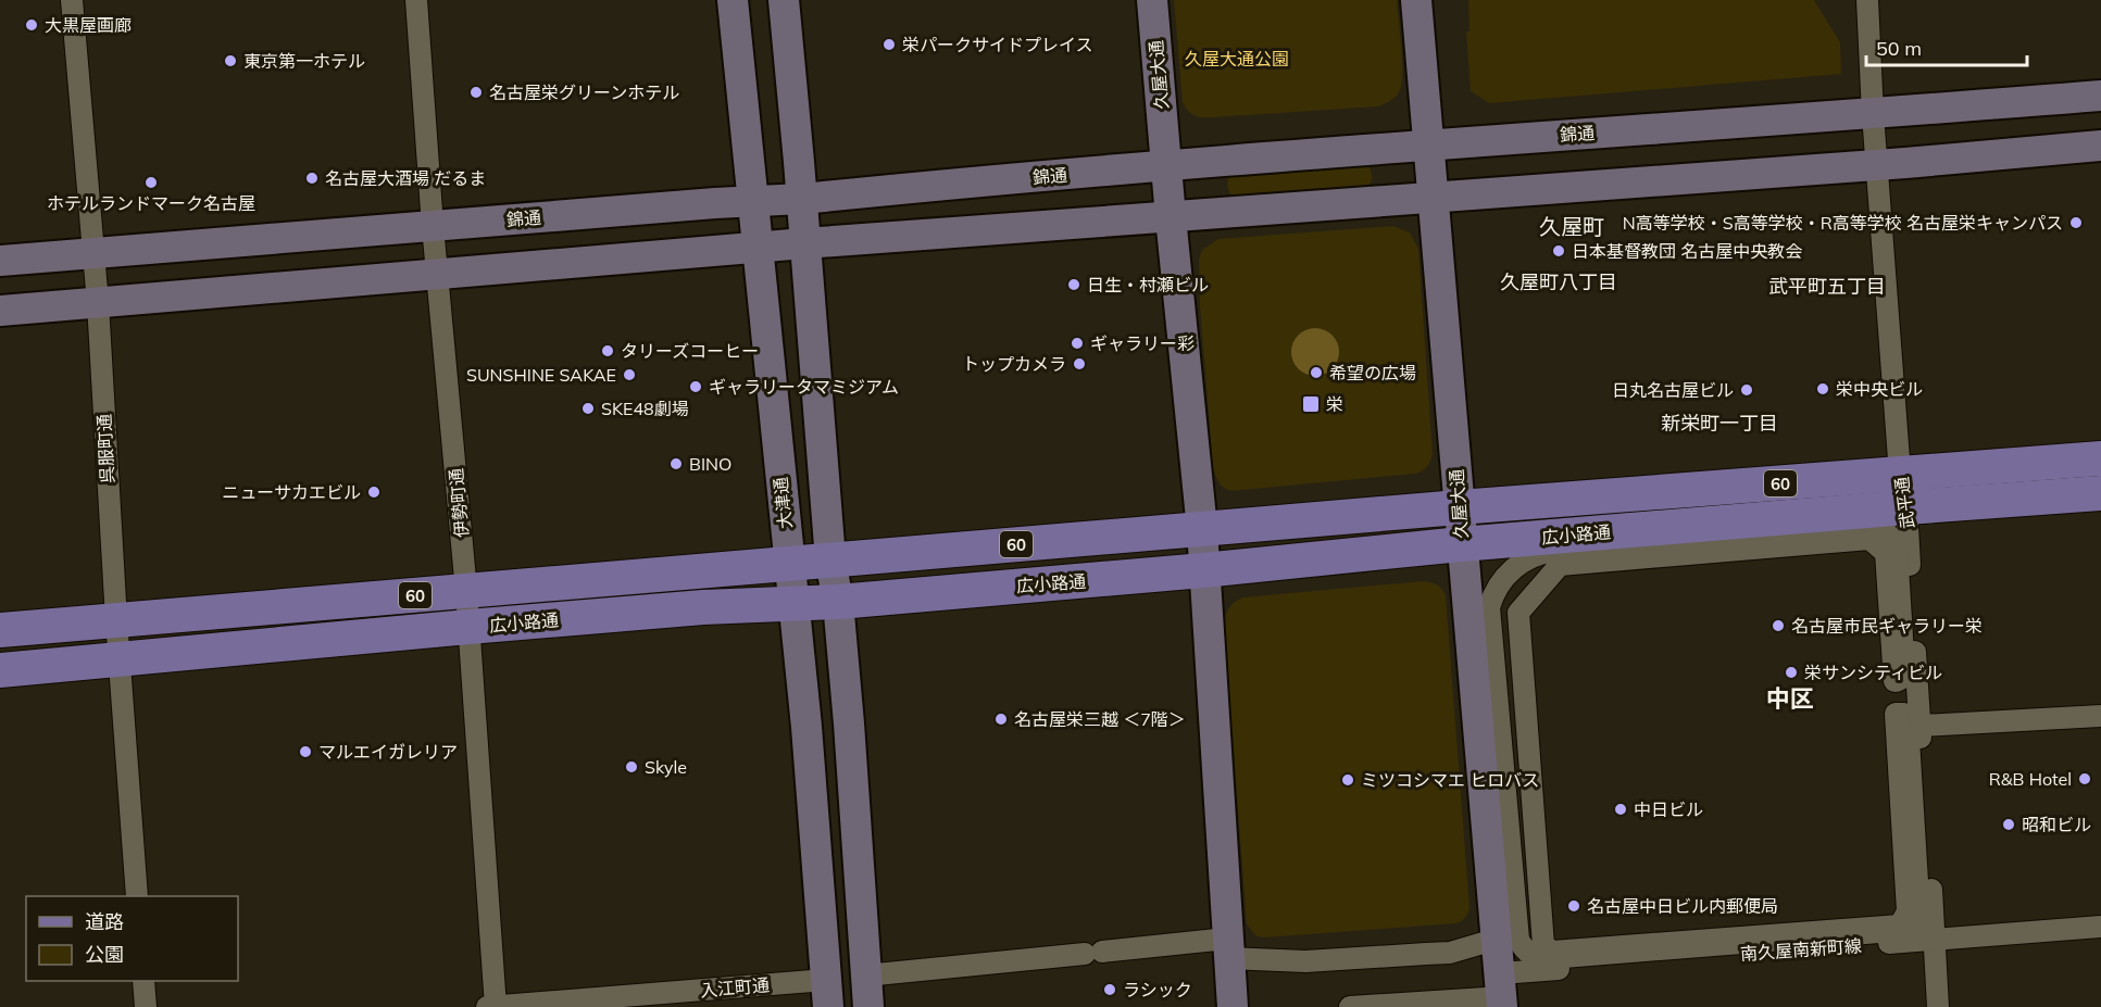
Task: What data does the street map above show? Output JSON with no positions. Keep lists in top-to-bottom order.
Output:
{
  "streets": {
    "main road": ["60", "広小路通"],
    "street": [
      "久屋大通",
      "錦通",
      "呉服町通",
      "伊勢町通",
      "大津通",
      "武平通",
      "南久屋南新町線",
      "入江町通"
    ]
  },
  "crossings": [
    ["久屋大通", "錦通"],
    ["久屋大通", "広小路通"],
    ["久屋大通", "南久屋南新町線"],
    ["錦通", "呉服町通"],
    ["錦通", "伊勢町通"],
    ["錦通", "大津通"],
    ["錦通", "武平通"],
    ["呉服町通", "広小路通"],
    ["伊勢町通", "広小路通"],
    ["伊勢町通", "入江町通"],
    ["大津通", "広小路通"],
    ["大津通", "入江町通"],
    ["武平通", "広小路通"],
    ["武平通", "南久屋南新町線"]
  ],
  "districts": [
    "久屋町",
    "久屋町八丁目",
    "武平町五丁目",
    "新栄町一丁目",
    "中区"
  ],
  "parks": ["久屋大通公園"],
  "places": {
    "other": [
      "大黒屋画廊",
      "栄パークサイドプレイス",
      "東京第一ホテル",
      "名古屋栄グリーンホテル",
      "名古屋大酒場 だるま",
      "ホテルランドマーク名古屋",
      "N高等学校・S高等学校・R高等学校 名古屋栄キャンパス",
      "日本基督教団 名古屋中央教会",
      "日生・村瀬ビル",
      "ギャラリー彩",
      "タリーズコーヒー",
      "トップカメラ",
      "希望の広場",
      "SUNSHINE SAKAE",
      "ギャラリータマミジアム",
      "栄中央ビル",
      "日丸名古屋ビル",
      "SKE48劇場",
      "BINO",
      "ニューサカエビル",
      "名古屋市民ギャラリー栄",
      "栄サンシティビル",
      "名古屋栄三越 ＜7階＞",
      "マルエイガレリア",
      "Skyle",
      "R&B Hotel",
      "ミツコシマエ ヒロバス",
      "中日ビル",
      "昭和ビル",
      "名古屋中日ビル内郵便局",
      "ラシック"
    ],
    "transit": ["栄"]
  },
  "legend": ["道路", "公園"],
  "scale_bar": "50 m"
}
